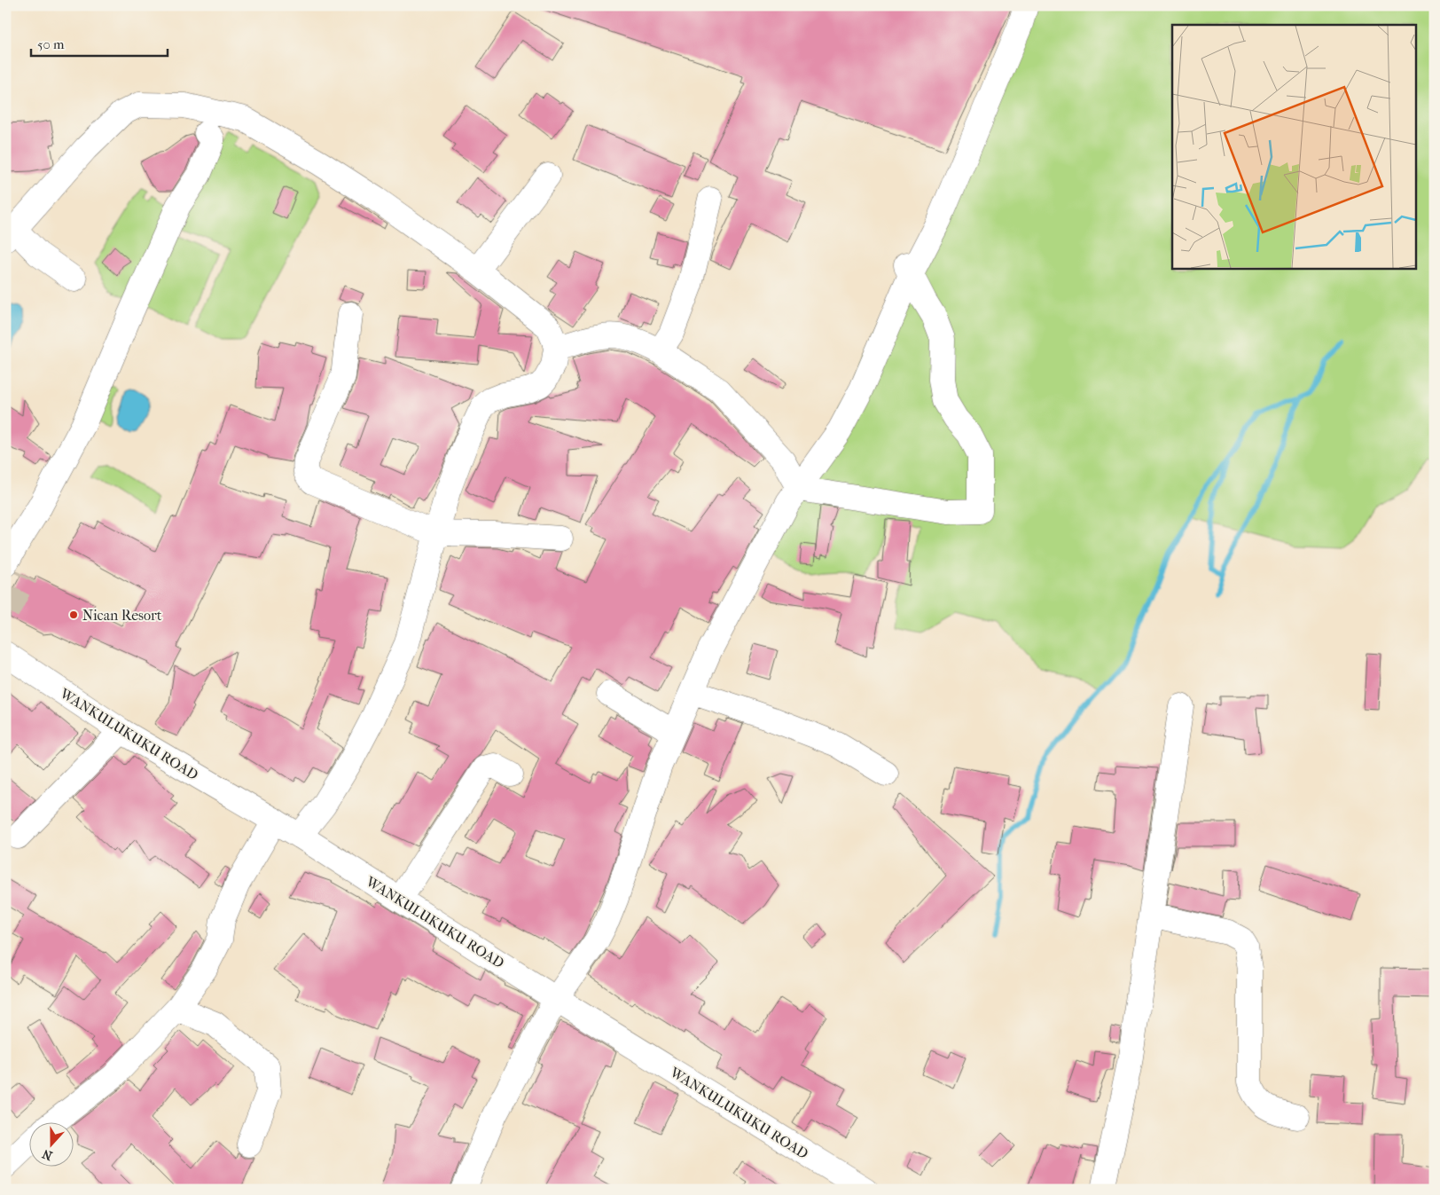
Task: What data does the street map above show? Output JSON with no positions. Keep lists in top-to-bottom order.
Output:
{
  "streets": {
    "street": ["WANKULUKUKU ROAD"]
  },
  "places": ["Nican Resort"],
  "scale_bar": "50 m",
  "north": "bottom"
}
